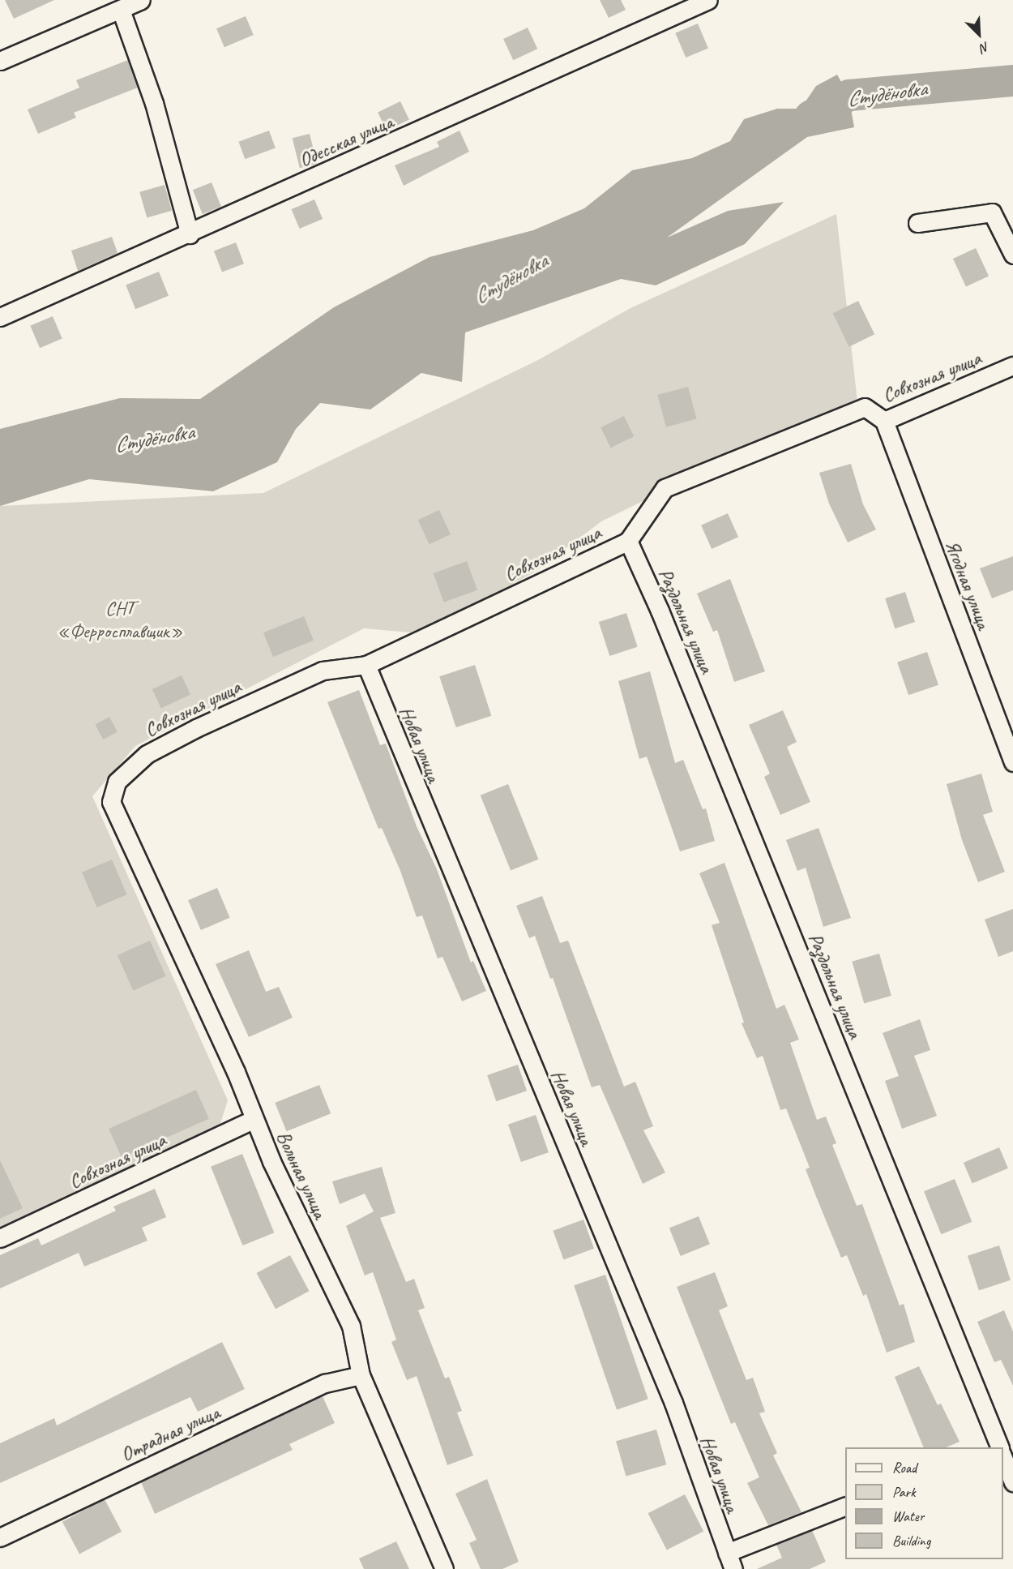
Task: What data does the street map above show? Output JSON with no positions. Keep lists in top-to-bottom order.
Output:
{
  "streets": {
    "street": [
      "Одесская улица",
      "Совхозная улица",
      "Ягодная улица",
      "Раздольная улица",
      "Новая улица",
      "Вольная улица",
      "Отрадная улица"
    ]
  },
  "crossings": [
    ["Совхозная улица", "Ягодная улица"],
    ["Совхозная улица", "Раздольная улица"],
    ["Совхозная улица", "Новая улица"],
    ["Совхозная улица", "Вольная улица"],
    ["Вольная улица", "Отрадная улица"]
  ],
  "water": ["Студёновка"],
  "parks": ["СНТ «Ферросплавщик»"],
  "legend": [
    "Road",
    "Park",
    "Water",
    "Building"
  ],
  "north": "bottom right"
}
